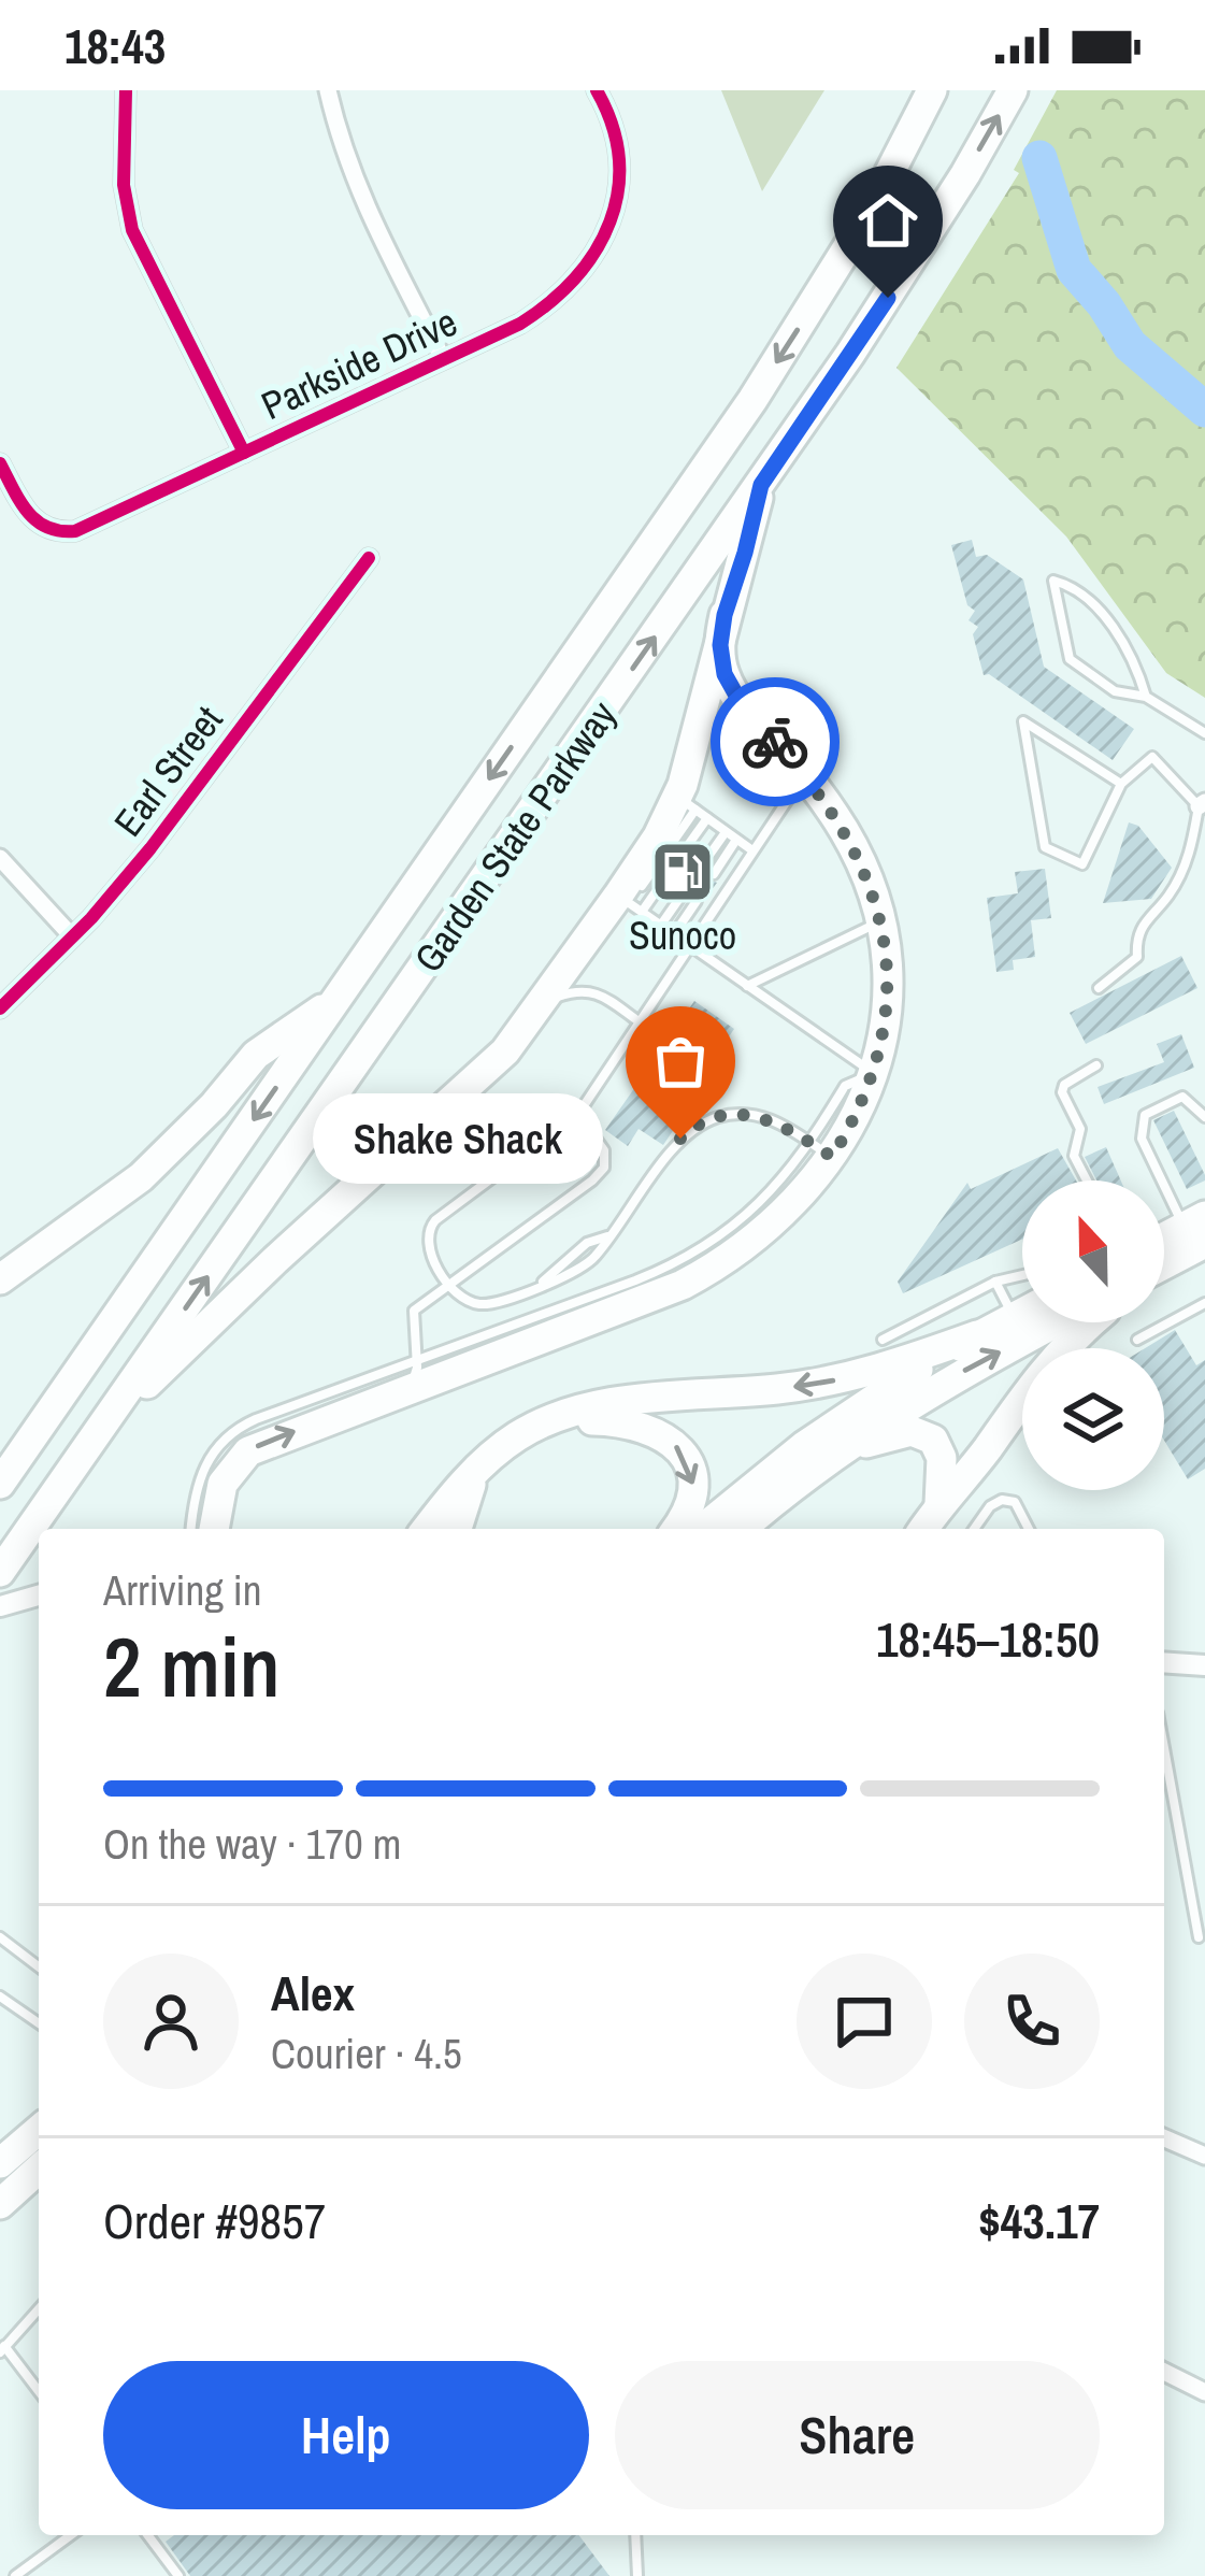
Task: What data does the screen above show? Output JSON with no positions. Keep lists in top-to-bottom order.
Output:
{
  "streets": {
    "highway": ["Garden State Parkway"],
    "street": ["Parkside Drive", "Earl Street"]
  },
  "places": {
    "fuel station": ["Sunoco"],
    "other": ["Shake Shack"]
  },
  "north": "top",
  "page": {
    "status": "18:43",
    "bubble": "Shake Shack",
    "heading": ["2 min", "Arriving in", "18:45–18:50"],
    "panel": [
      "Alex",
      "Courier · 4.5",
      "Order #9857",
      "$43.17"
    ],
    "bar": "On the way · 170 m",
    "buttons": ["Help", "Share"]
  }
}
